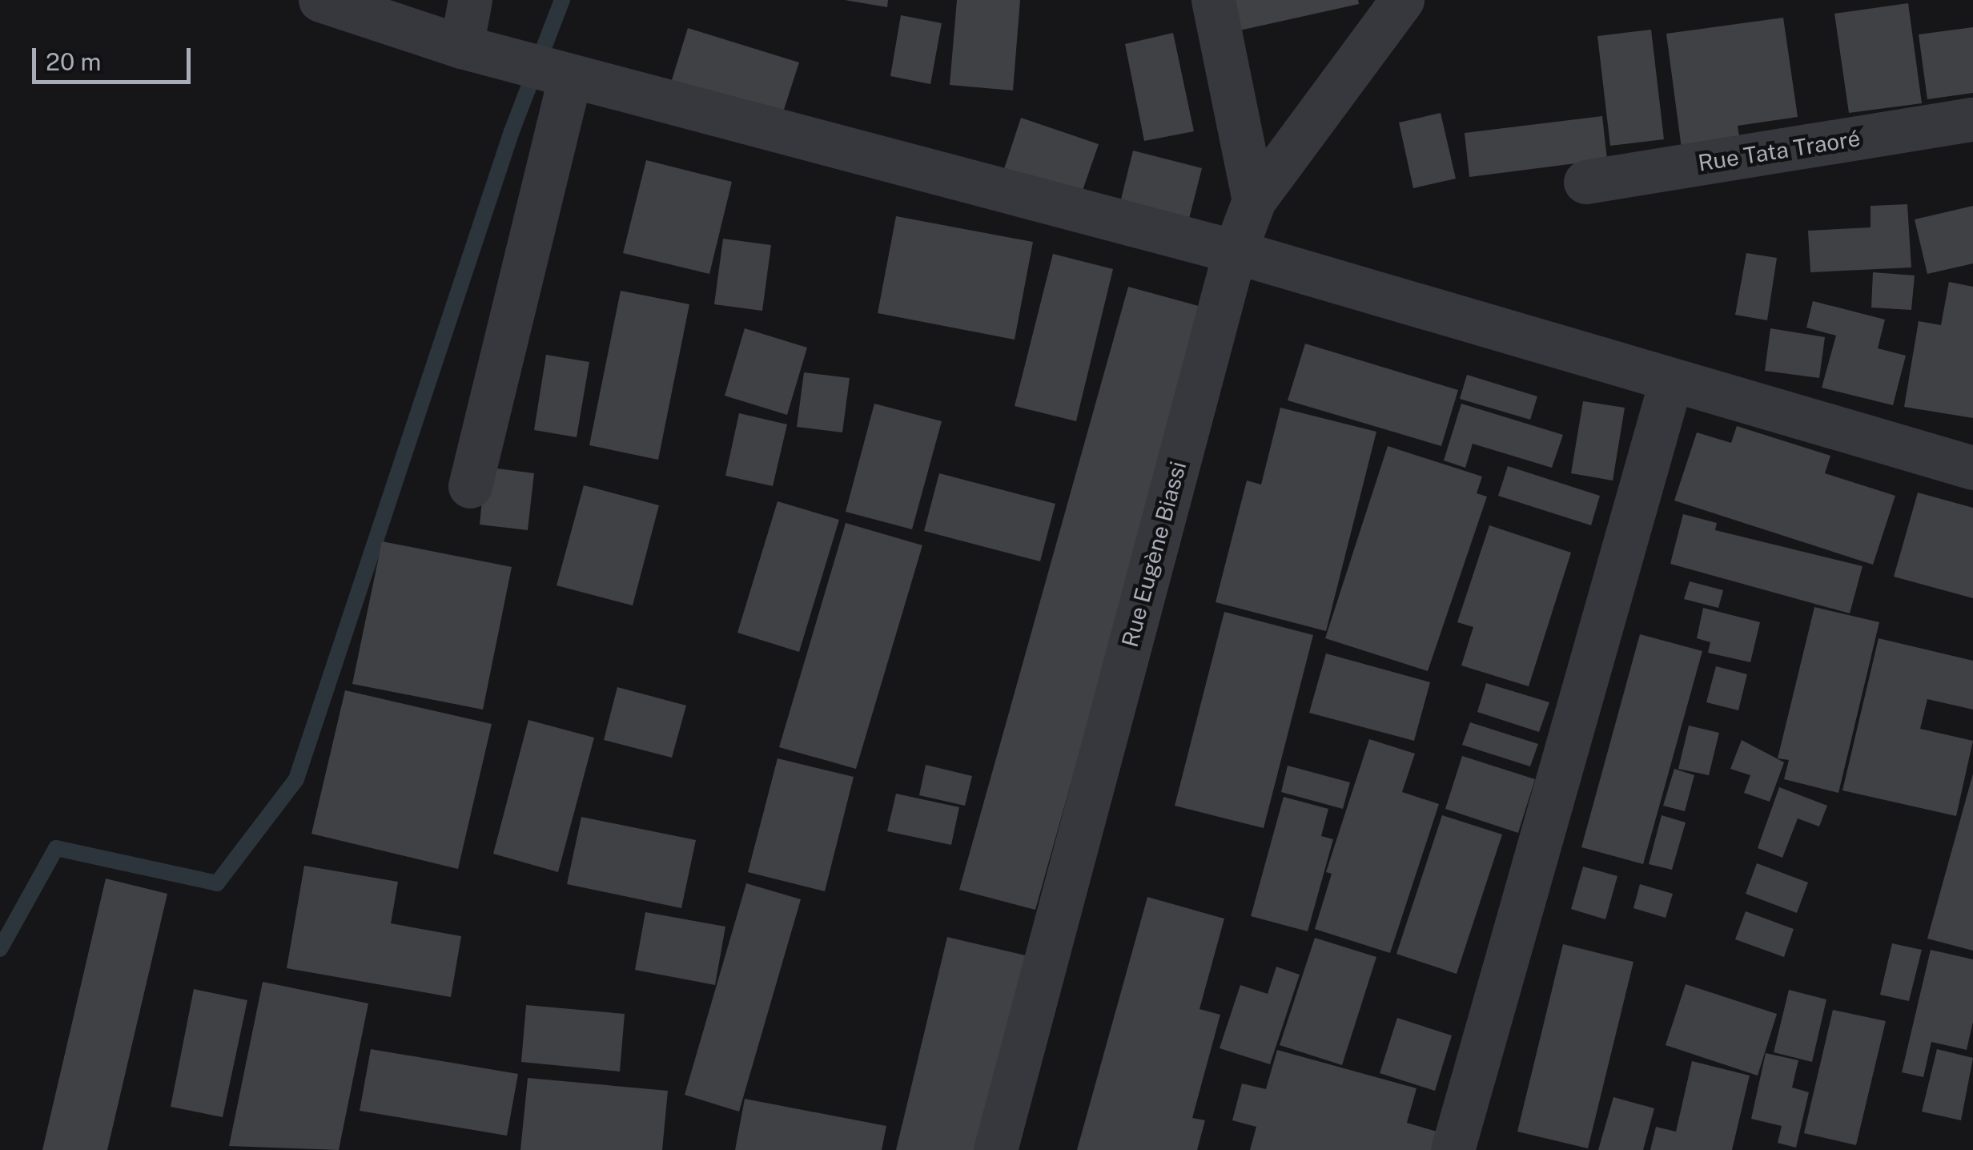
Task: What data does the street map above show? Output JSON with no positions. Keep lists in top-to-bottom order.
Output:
{
  "streets": {
    "street": ["Rue Tata Traoré", "Rue Eugène Biassi"]
  },
  "scale_bar": "20 m"
}
